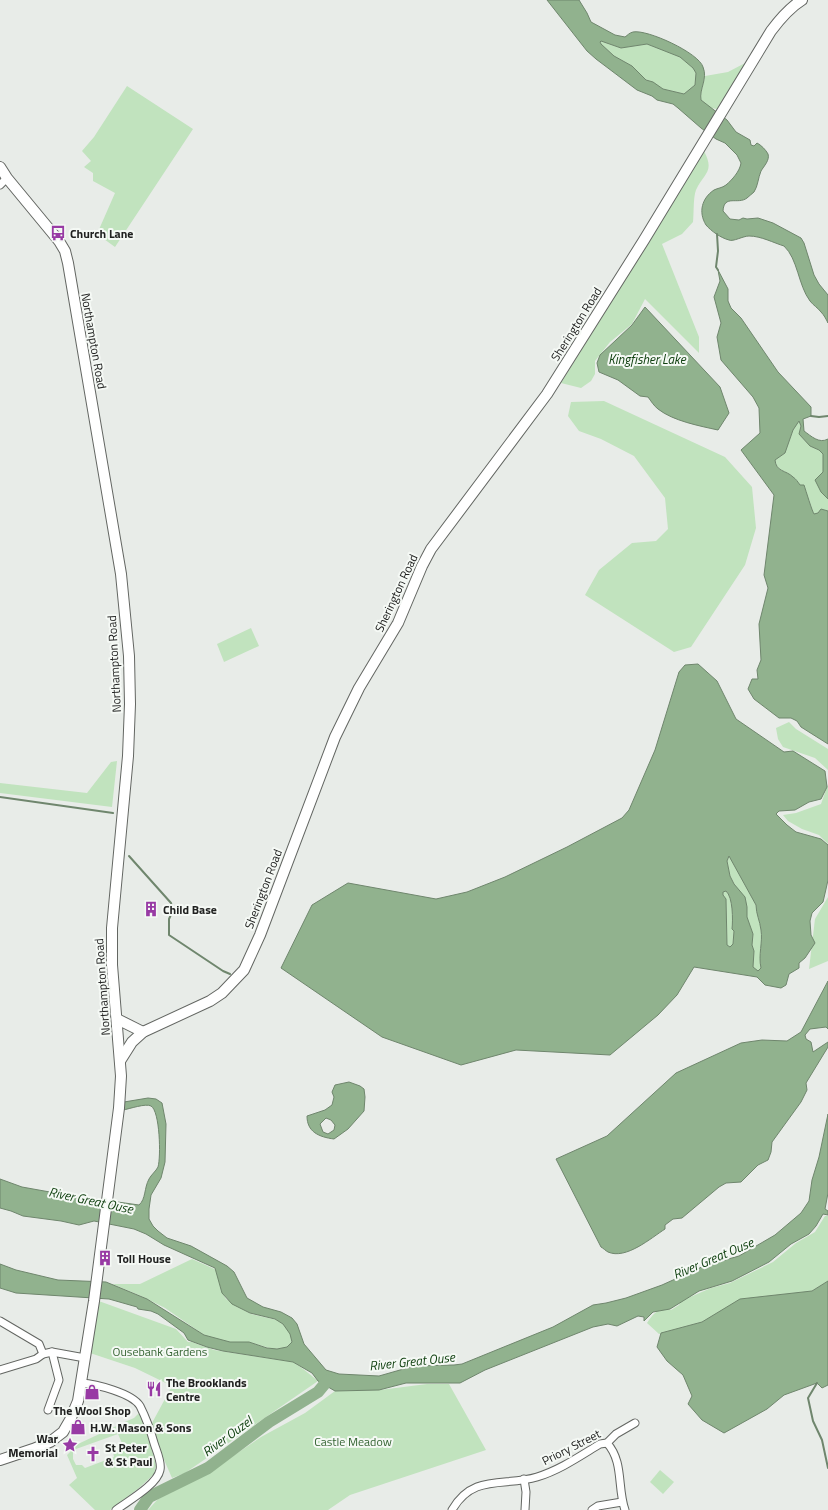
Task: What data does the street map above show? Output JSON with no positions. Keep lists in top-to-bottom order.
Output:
{
  "streets": {
    "main road": ["Sherington Road", "Northampton Road"],
    "street": ["Priory Street"]
  },
  "crossings": [
    ["Sherington Road", "Northampton Road"]
  ],
  "water": ["Kingfisher Lake", "River Great Ouse", "River Ouzel"],
  "parks": ["Ousebank Gardens", "Castle Meadow"],
  "places": {
    "bus stop": ["Church Lane"],
    "building": ["Child Base", "Toll House"],
    "restaurant": ["The Brooklands Centre"],
    "shop": ["The Wool Shop", "H.W. Mason & Sons"],
    "place": ["War Memorial"],
    "church": ["St Peter & St Paul"]
  }
}
